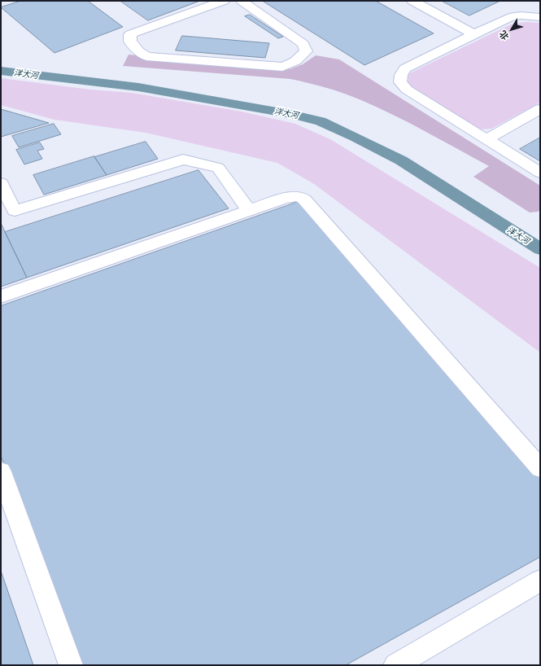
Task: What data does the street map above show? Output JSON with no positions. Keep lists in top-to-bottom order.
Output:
{
  "water": ["洋大河"],
  "north": "bottom left"
}
